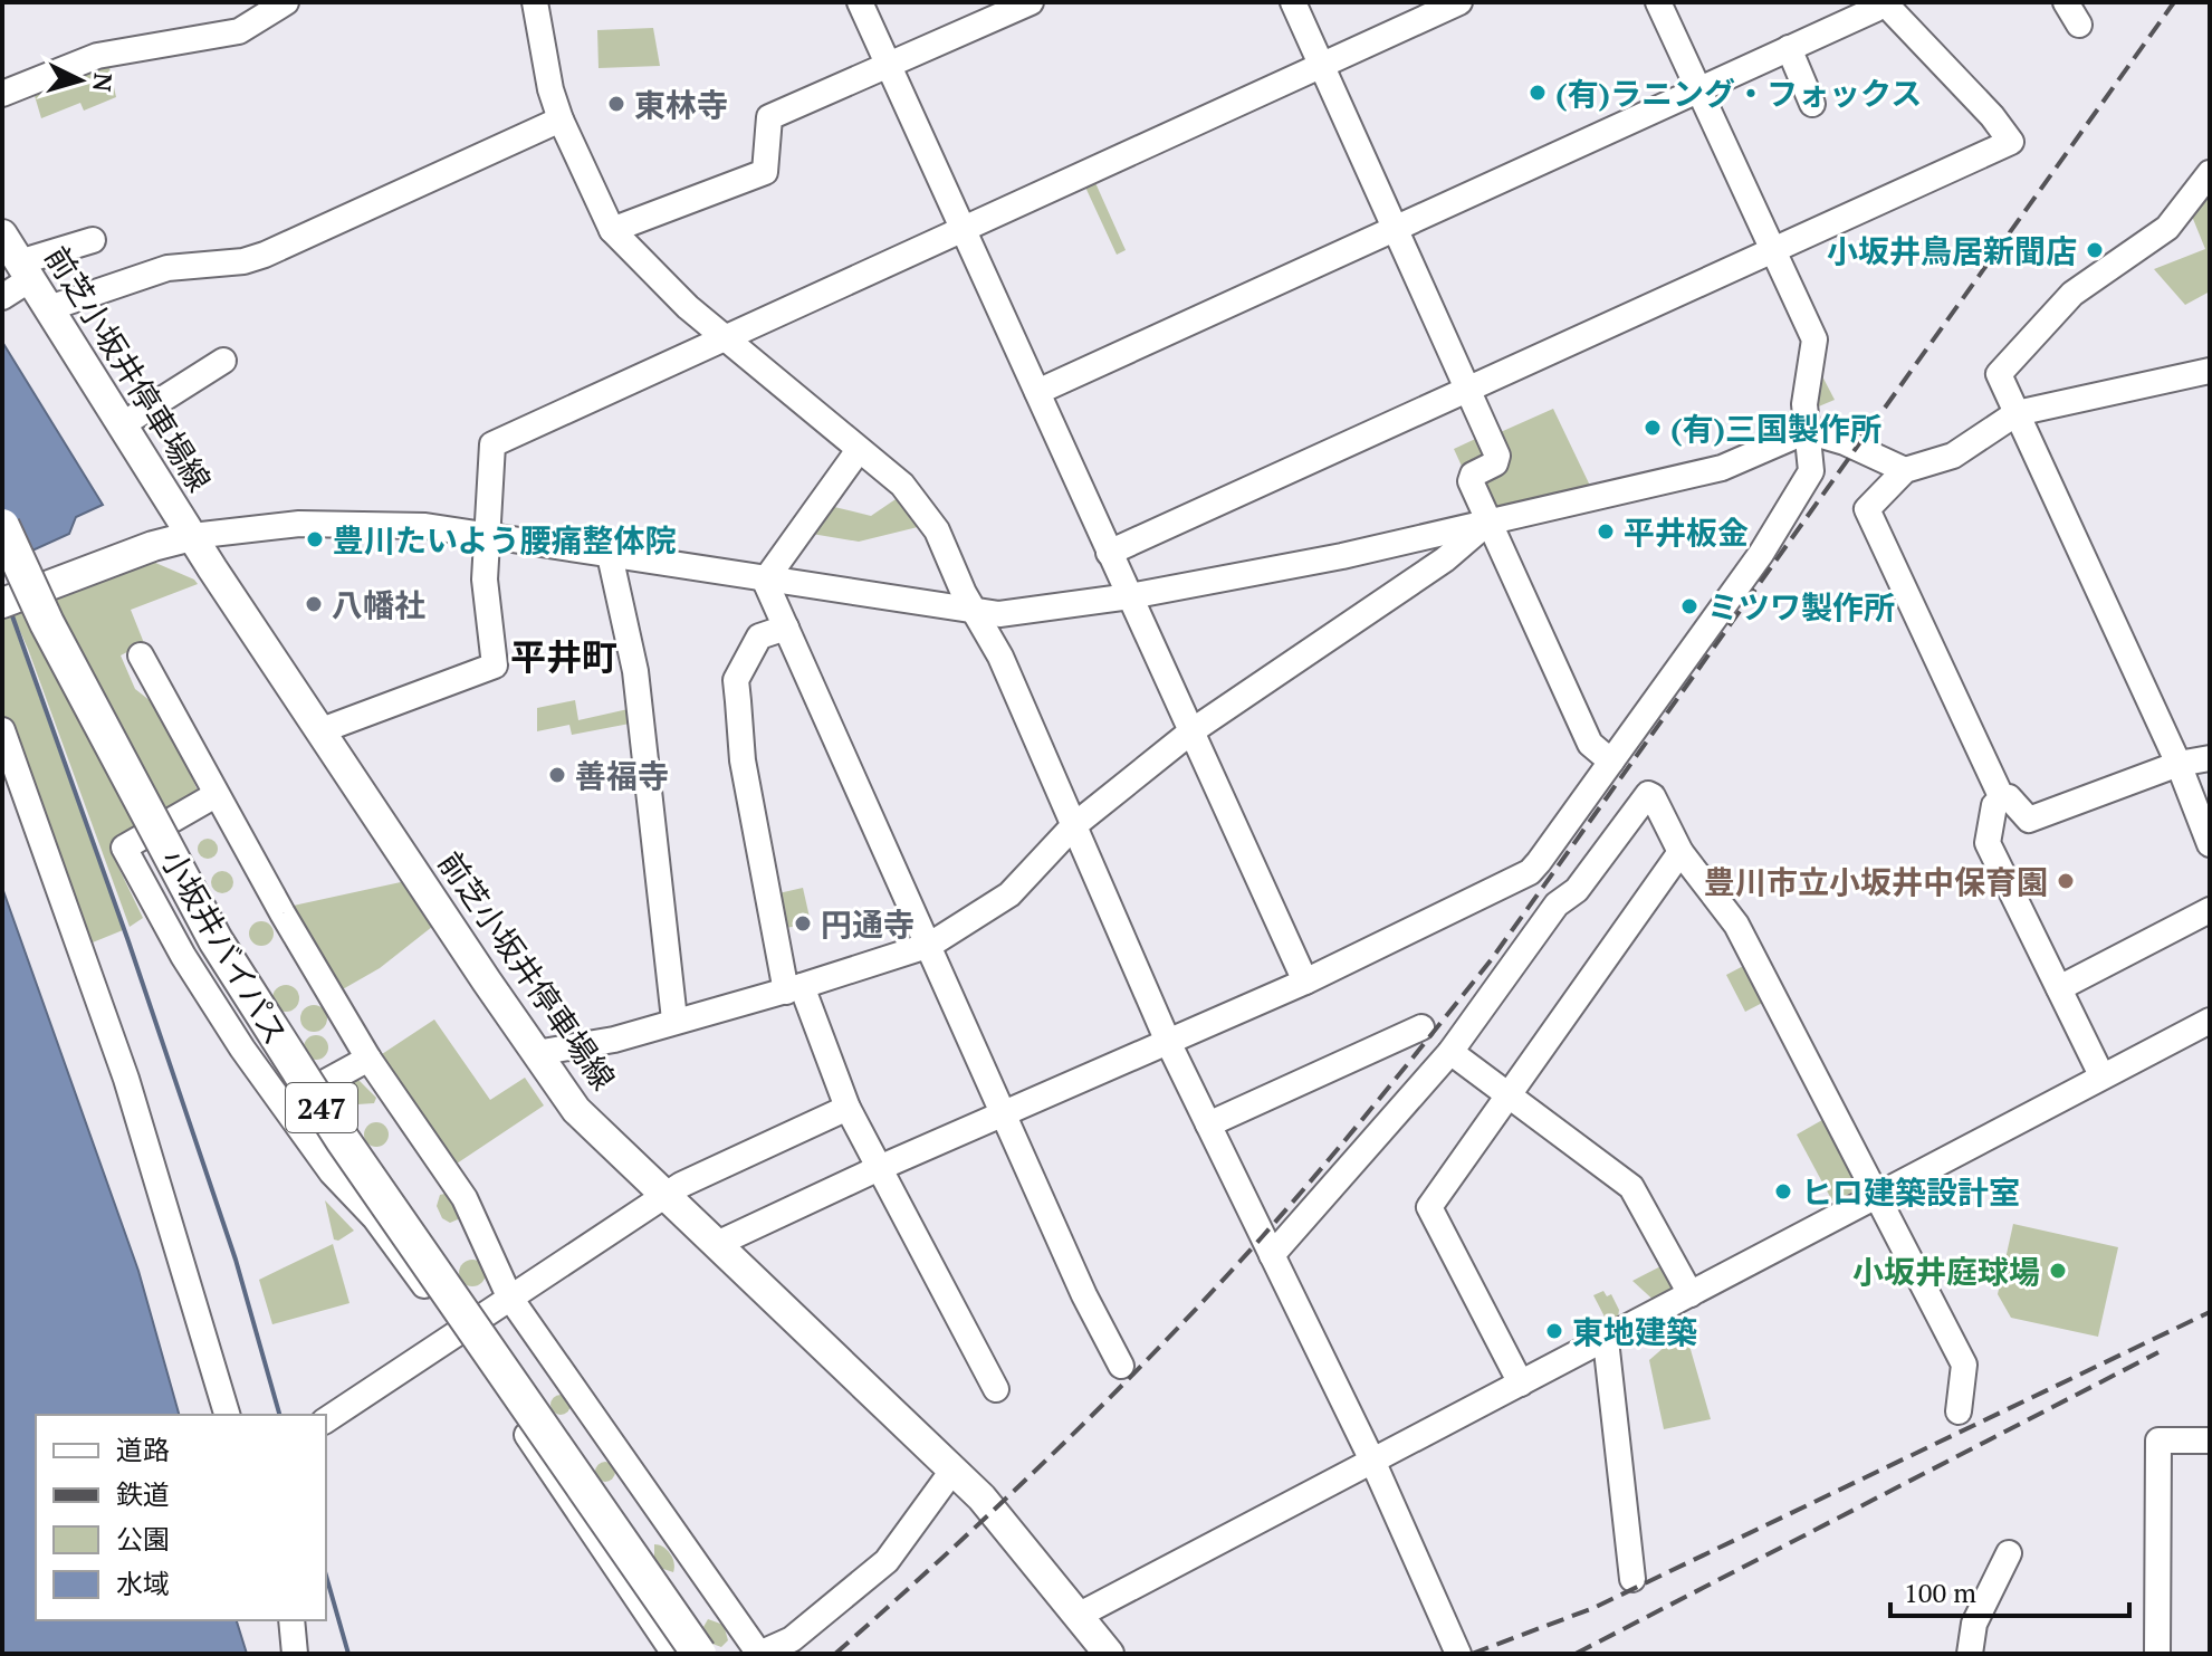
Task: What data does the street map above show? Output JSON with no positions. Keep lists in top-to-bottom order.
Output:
{
  "streets": {
    "highway": ["小坂井バイパス", "247"],
    "main road": ["前芝小坂井停車場線"]
  },
  "districts": ["平井町"],
  "places": [
    "(有)ラニング・フォックス",
    "東林寺",
    "小坂井鳥居新聞店",
    "(有)三国製作所",
    "平井板金",
    "豊川たいよう腰痛整体院",
    "八幡社",
    "ミツワ製作所",
    "善福寺",
    "豊川市立小坂井中保育園",
    "円通寺",
    "ヒロ建築設計室",
    "小坂井庭球場",
    "東地建築"
  ],
  "legend": [
    "道路",
    "鉄道",
    "公園",
    "水域"
  ],
  "scale_bar": "100 m",
  "north": "right"
}
